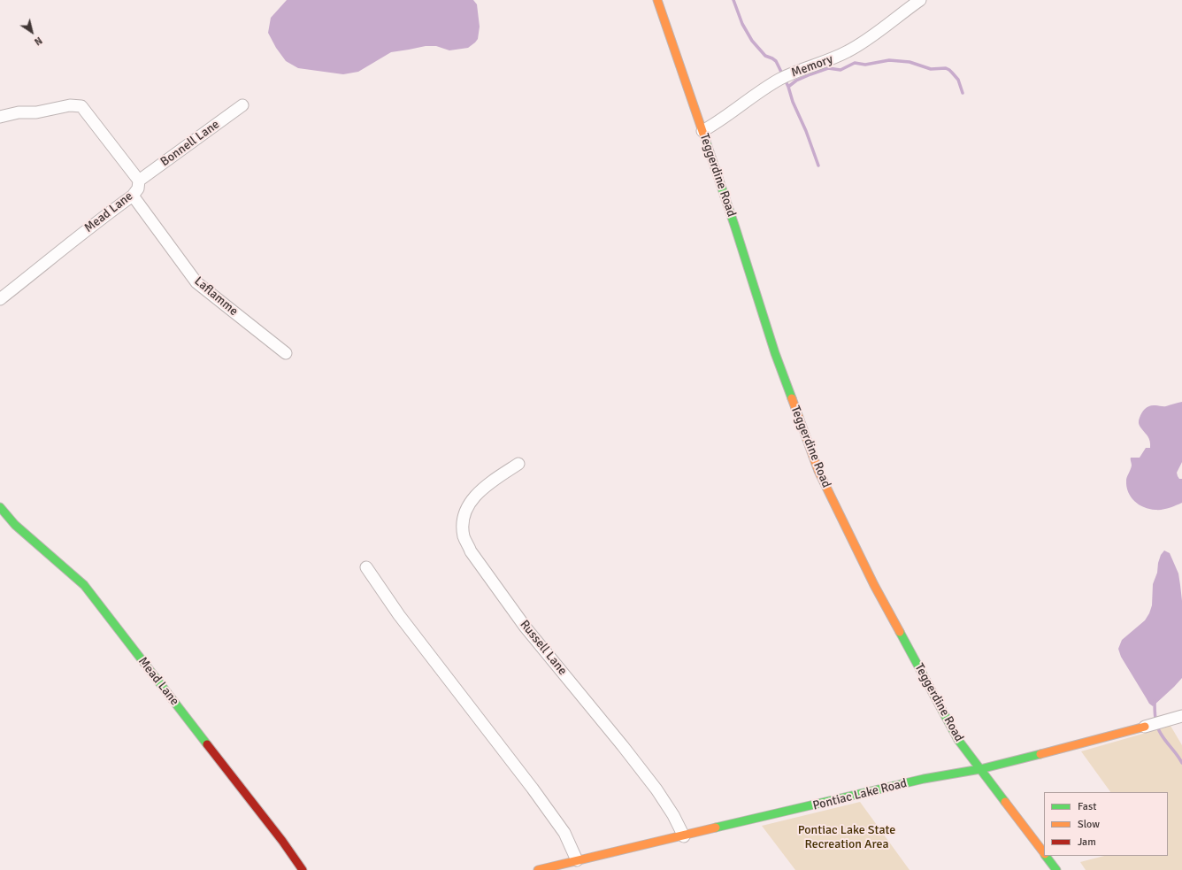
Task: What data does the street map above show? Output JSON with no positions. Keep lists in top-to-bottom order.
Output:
{
  "streets": {
    "street": [
      "Memory",
      "Bonnell Lane",
      "Teggerdine Road",
      "Mead Lane",
      "Laflamme",
      "Russell Lane",
      "Pontiac Lake Road"
    ]
  },
  "crossings": [
    ["Memory", "Teggerdine Road"],
    ["Bonnell Lane", "Mead Lane"],
    ["Teggerdine Road", "Pontiac Lake Road"],
    ["Mead Lane", "Laflamme"],
    ["Russell Lane", "Pontiac Lake Road"]
  ],
  "parks": ["Pontiac Lake State Recreation Area"],
  "legend": ["Fast", "Slow", "Jam"],
  "north": "bottom right"
}
